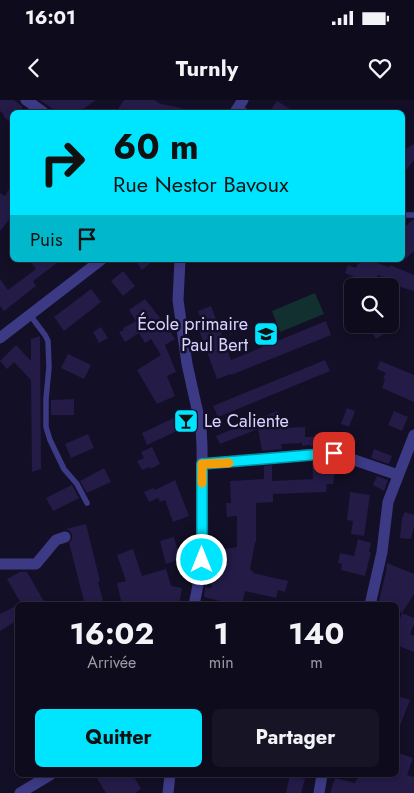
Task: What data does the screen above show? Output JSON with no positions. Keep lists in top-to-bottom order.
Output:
{
  "places": {
    "school or university": ["École primaire Paul Bert"],
    "bar": ["Le Caliente"]
  },
  "page": {
    "status": "16:01",
    "header": "Turnly",
    "turn": ["60 m", "Rue Nestor Bavoux"],
    "then": "Puis",
    "eta": [
      "16:02",
      "Arrivée",
      "1",
      "min",
      "140",
      "m"
    ],
    "buttons": ["Quitter", "Partager"]
  }
}
